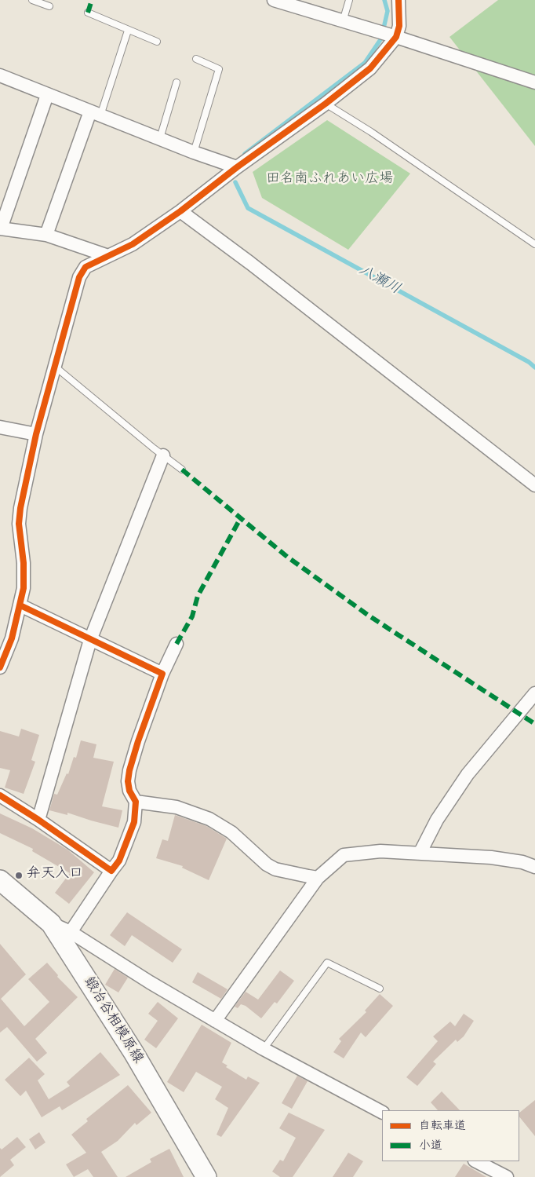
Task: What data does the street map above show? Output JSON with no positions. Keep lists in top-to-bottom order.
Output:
{
  "streets": {
    "main road": ["鍛冶谷相模原線"]
  },
  "water": ["八瀬川"],
  "parks": ["田名南ふれあい広場"],
  "places": ["弁天入口"],
  "legend": ["自転車道", "小道"]
}
